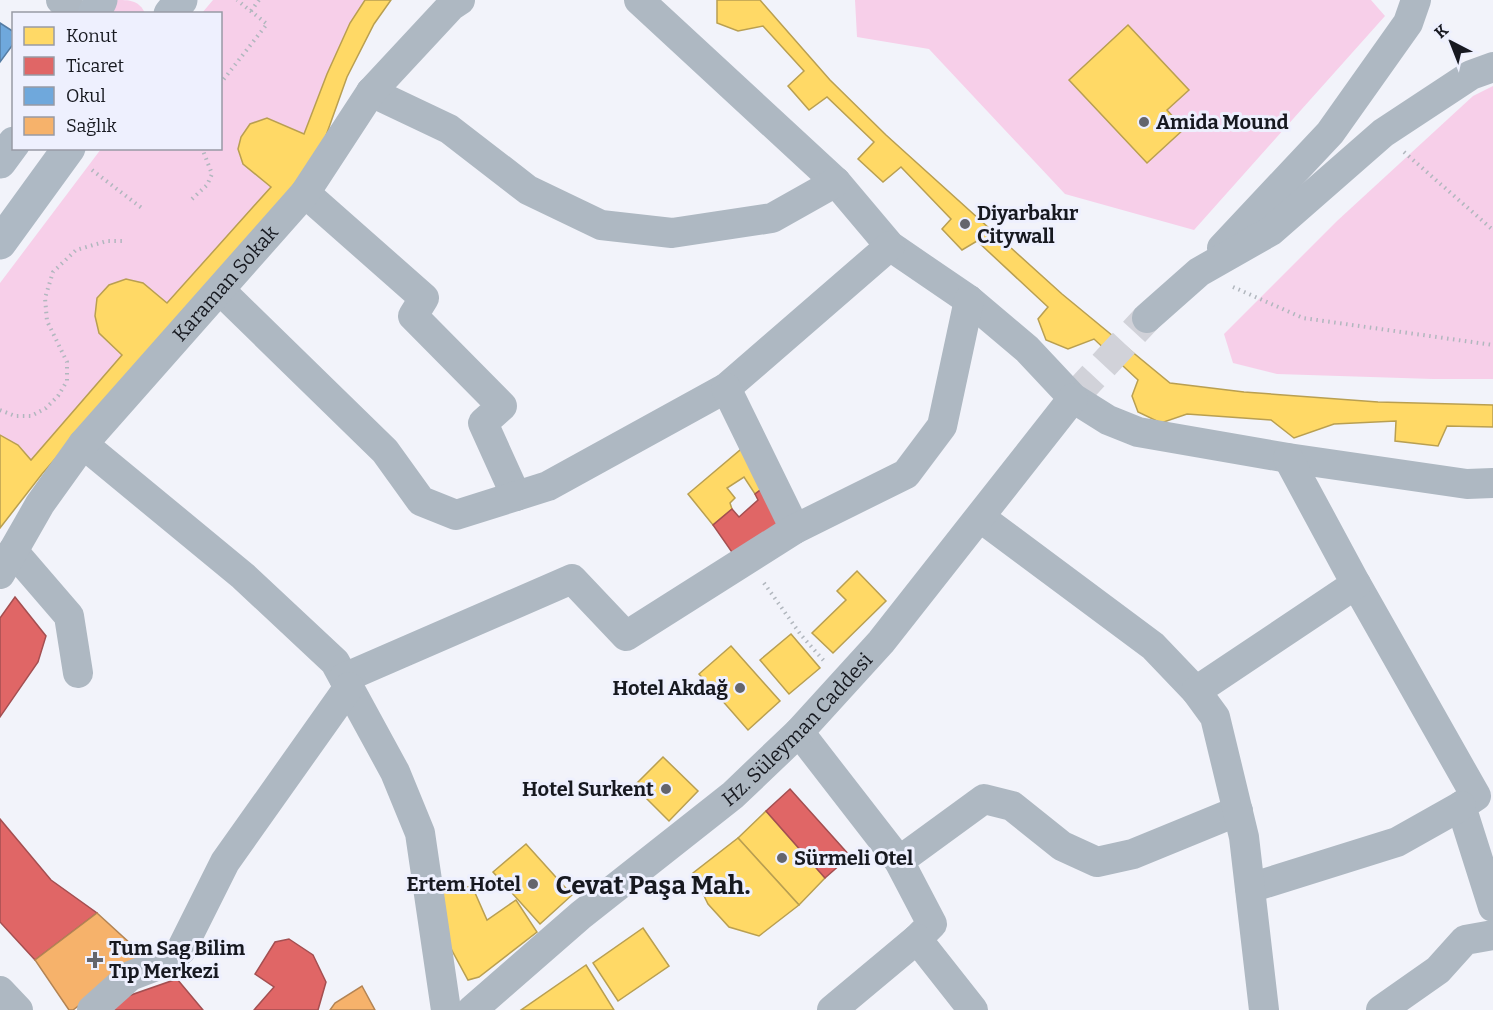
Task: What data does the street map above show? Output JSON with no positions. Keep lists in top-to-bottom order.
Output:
{
  "streets": {
    "street": ["Karaman Sokak", "Hz. Süleyman Caddesi"]
  },
  "districts": ["Cevat Paşa Mah."],
  "places": {
    "other": [
      "Amida Mound",
      "Diyarbakır Citywall",
      "Hotel Akdağ",
      "Hotel Surkent",
      "Sürmeli Otel",
      "Ertem Hotel"
    ],
    "health": ["Tum Sag Bilim Tıp Merkezi"]
  },
  "legend": [
    "Konut",
    "Ticaret",
    "Okul",
    "Sağlık"
  ],
  "north": "top left"
}
